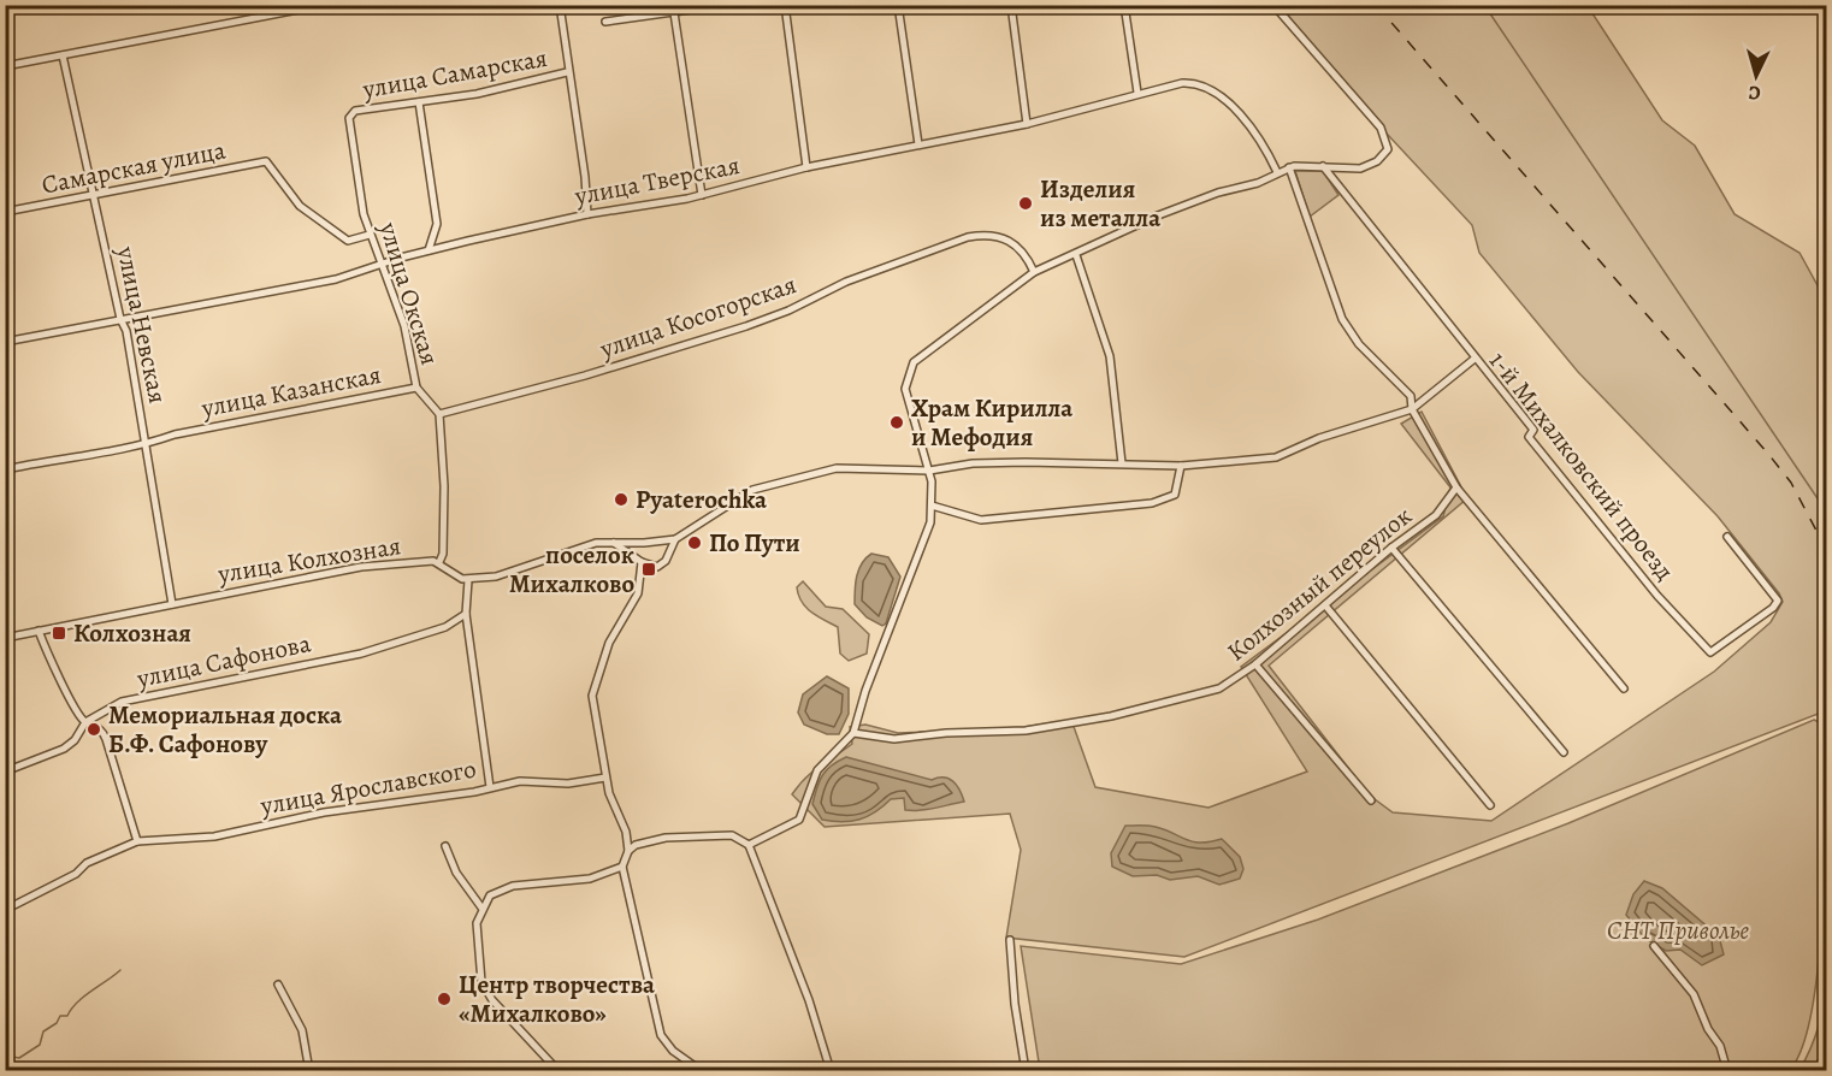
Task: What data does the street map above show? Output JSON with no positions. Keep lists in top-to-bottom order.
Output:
{
  "streets": {
    "street": [
      "улица Самарская",
      "Самарская улица",
      "улица Тверская",
      "улица Окская",
      "улица Косогорская",
      "улица Невская",
      "улица Казанская",
      "1-й Михалковский проезд",
      "улица Колхозная",
      "Колхозный переулок",
      "улица Сафонова",
      "улица Ярославского"
    ]
  },
  "crossings": [
    ["улица Самарская", "улица Окская"],
    ["Самарская улица", "улица Окская"],
    ["Самарская улица", "улица Невская"],
    ["улица Тверская", "улица Окская"],
    ["улица Тверская", "улица Невская"],
    ["улица Окская", "улица Косогорская"],
    ["улица Окская", "улица Казанская"],
    ["улица Невская", "улица Казанская"],
    ["улица Невская", "улица Колхозная"]
  ],
  "parks": ["СНТ Приволье"],
  "places": {
    "other": [
      "Изделия из металла",
      "Храм Кирилла и Мефодия",
      "Pyaterochka",
      "По Пути",
      "Мемориальная доска Б.Ф. Сафонову",
      "Центр творчества «Михалково»"
    ],
    "transit": ["поселок Михалково", "Колхозная"]
  },
  "north": "bottom"
}
